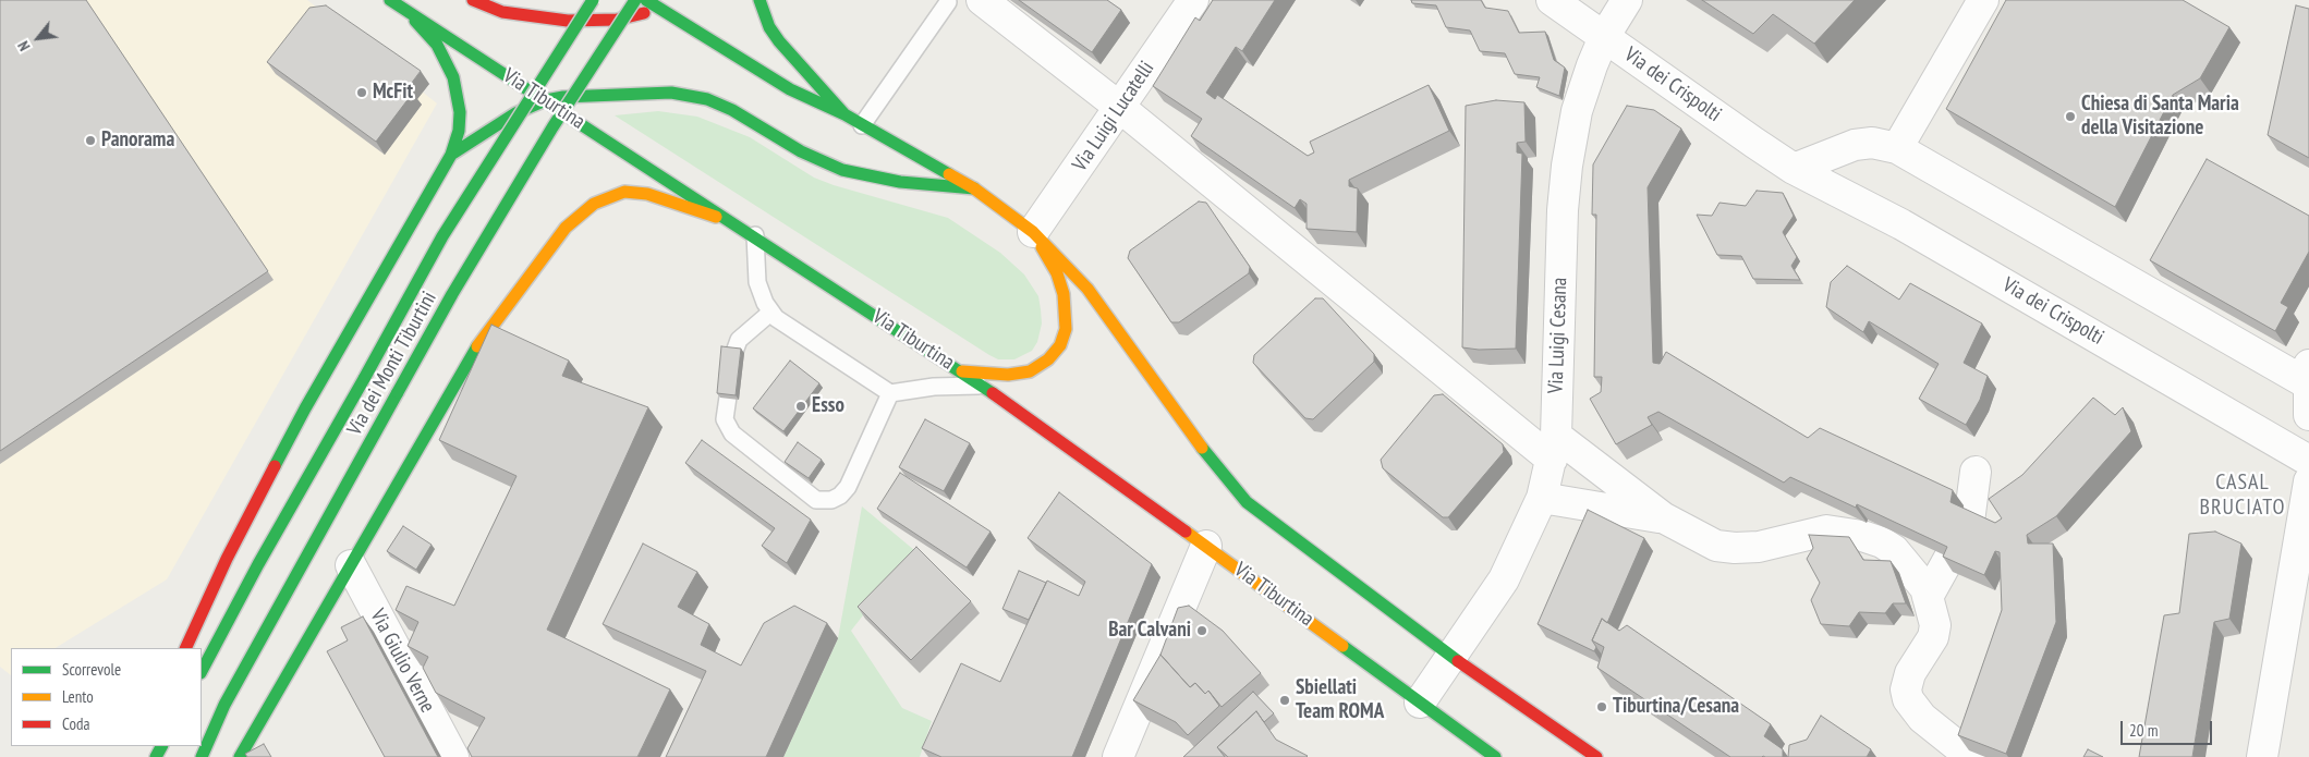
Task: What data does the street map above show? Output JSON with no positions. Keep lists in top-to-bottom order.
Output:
{
  "streets": {
    "main road": ["Via Tiburtina", "Via dei Monti Tiburtini"],
    "street": [
      "Via dei Crispolti",
      "Via Luigi Lucatelli",
      "Via Luigi Cesana",
      "Via Giulio Verne"
    ]
  },
  "crossings": [
    ["Via dei Crispolti", "Via Luigi Cesana"]
  ],
  "districts": ["CASAL BRUCIATO"],
  "places": [
    "McFit",
    "Chiesa di Santa Maria della Visitazione",
    "Panorama",
    "Esso",
    "Bar Calvani",
    "Sbiellati Team ROMA",
    "Tiburtina/Cesana"
  ],
  "legend": ["Scorrevole", "Lento", "Coda"],
  "scale_bar": "20 m",
  "north": "bottom left"
}
